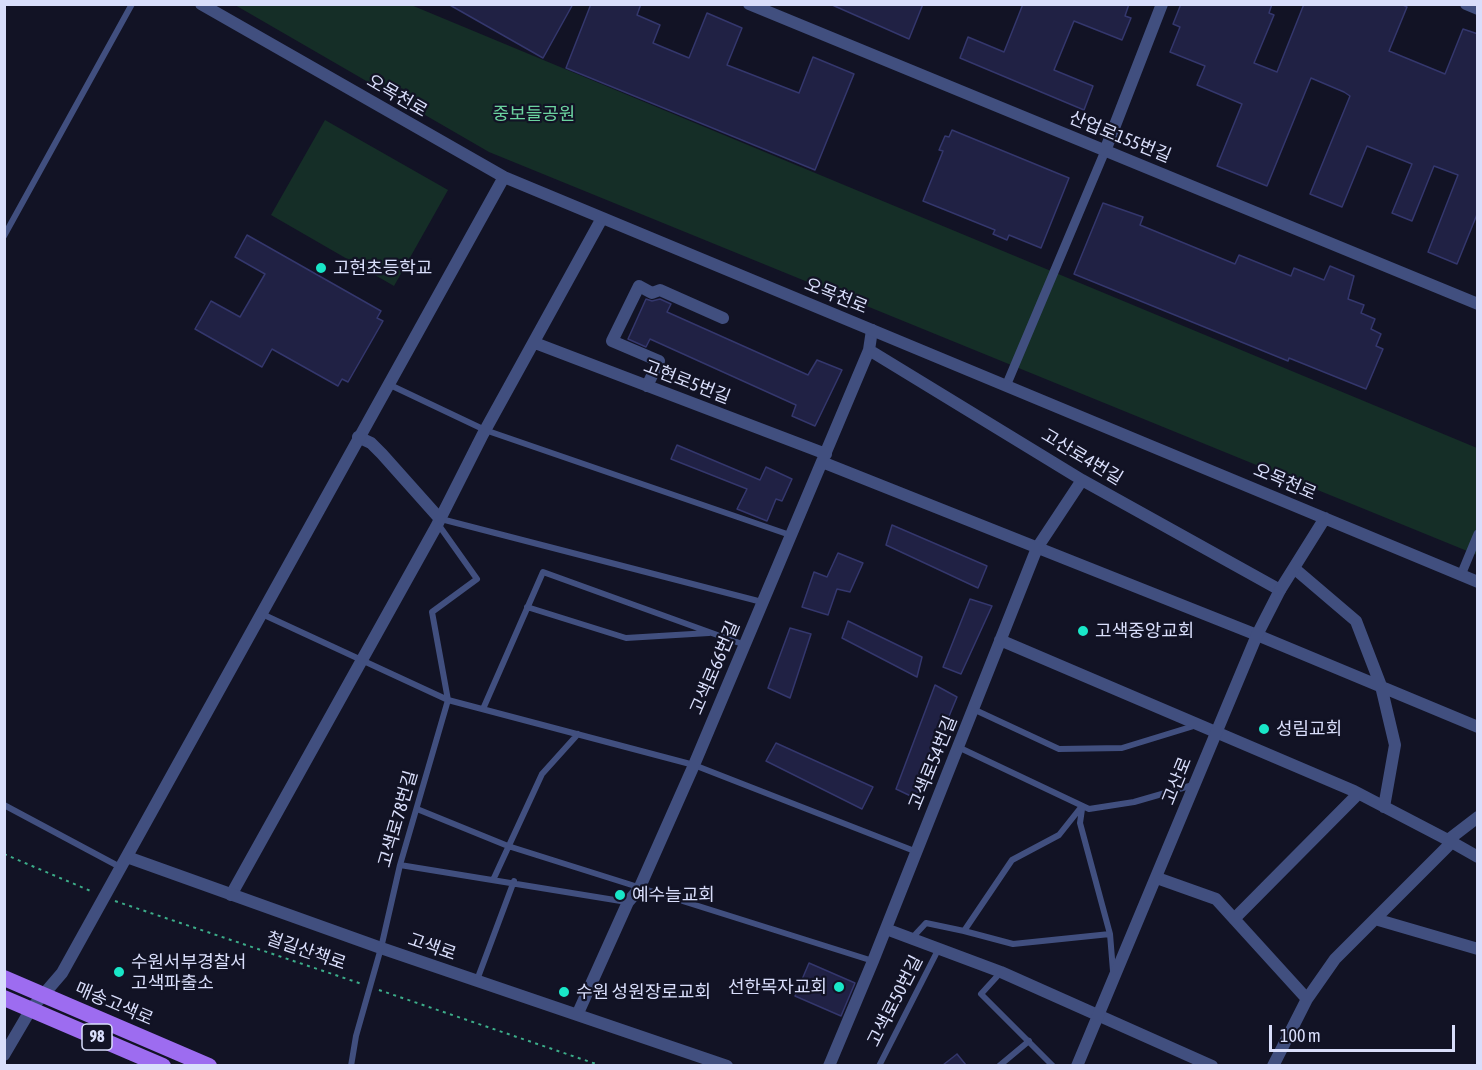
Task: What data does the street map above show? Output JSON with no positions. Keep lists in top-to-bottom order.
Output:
{
  "streets": {
    "main road": ["매송고색로", "98"],
    "street": [
      "오목천로",
      "산업로155번길",
      "고현로5번길",
      "고산로4번길",
      "고색로66번길",
      "고색로54번길",
      "고산로",
      "고색로"
    ],
    "lane": ["고색로78번길", "고색로50번길"],
    "path": ["철길산책로"]
  },
  "crossings": [
    ["오목천로", "고색로66번길"],
    ["오목천로", "고산로"],
    ["고현로5번길", "고색로66번길"],
    ["고현로5번길", "고색로54번길"],
    ["고현로5번길", "고산로"],
    ["고산로4번길", "고색로66번길"],
    ["고산로4번길", "고색로54번길"],
    ["고산로4번길", "고산로"],
    ["고색로66번길", "고색로"],
    ["고색로78번길", "고색로"],
    ["고색로78번길", "철길산책로"]
  ],
  "parks": ["중보들공원"],
  "places": [
    "고현초등학교",
    "고색중앙교회",
    "성림교회",
    "예수늘교회",
    "수원서부경찰서 고색파출소",
    "선한목자교회",
    "수원 성원장로교회"
  ],
  "scale_bar": "100 m"
}
